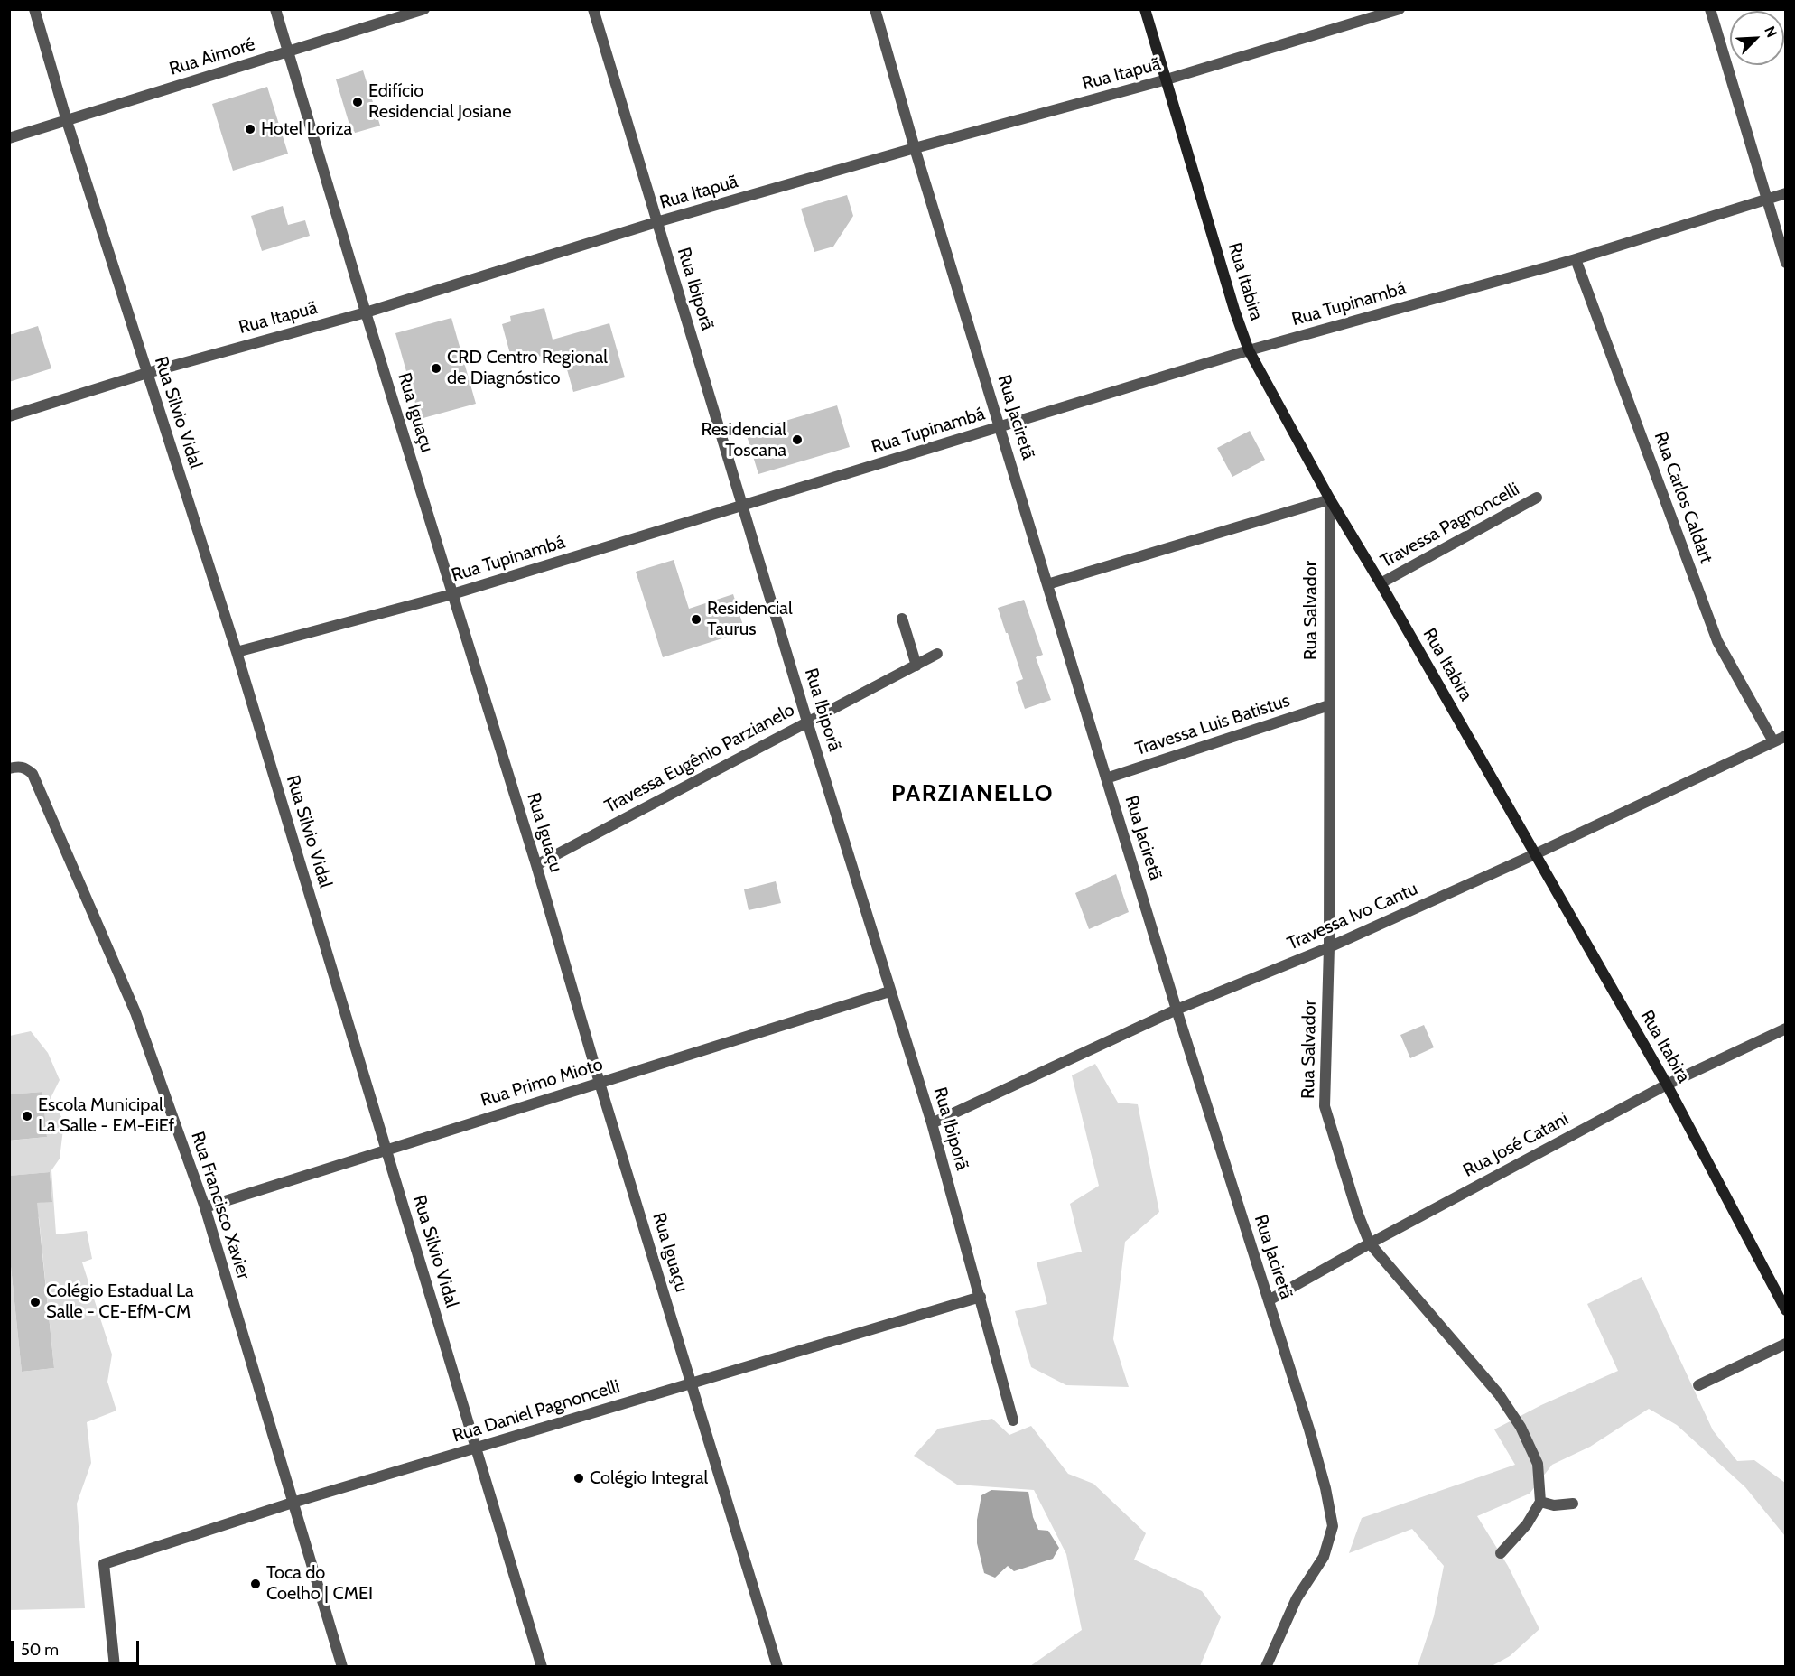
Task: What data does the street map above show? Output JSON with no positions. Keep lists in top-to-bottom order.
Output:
{
  "streets": {
    "street": [
      "Rua Aimoré",
      "Rua Itapuã",
      "Rua Itabira",
      "Rua Ibiporã",
      "Rua Tupinambá",
      "Rua Silvio Vidal",
      "Rua Iguaçu",
      "Rua Jaciretã",
      "Rua Carlos Caldart",
      "Travessa Pagnoncelli",
      "Rua Salvador",
      "Travessa Luis Batistus",
      "Travessa Eugênio Parzianelo",
      "Travessa Ivo Cantu",
      "Rua Primo Mioto",
      "Rua José Catani",
      "Rua Francisco Xavier",
      "Rua Daniel Pagnoncelli"
    ]
  },
  "crossings": [
    ["Rua Aimoré", "Rua Silvio Vidal"],
    ["Rua Aimoré", "Rua Iguaçu"],
    ["Rua Itapuã", "Rua Itabira"],
    ["Rua Itapuã", "Rua Ibiporã"],
    ["Rua Itapuã", "Rua Silvio Vidal"],
    ["Rua Itapuã", "Rua Iguaçu"],
    ["Rua Itapuã", "Rua Jaciretã"],
    ["Rua Itabira", "Rua Tupinambá"],
    ["Rua Itabira", "Travessa Pagnoncelli"],
    ["Rua Itabira", "Rua Salvador"],
    ["Rua Itabira", "Travessa Ivo Cantu"],
    ["Rua Itabira", "Rua José Catani"],
    ["Rua Ibiporã", "Rua Tupinambá"],
    ["Rua Ibiporã", "Travessa Eugênio Parzianelo"],
    ["Rua Ibiporã", "Travessa Ivo Cantu"],
    ["Rua Ibiporã", "Rua Primo Mioto"],
    ["Rua Ibiporã", "Rua Daniel Pagnoncelli"],
    ["Rua Tupinambá", "Rua Silvio Vidal"],
    ["Rua Tupinambá", "Rua Iguaçu"],
    ["Rua Tupinambá", "Rua Jaciretã"],
    ["Rua Tupinambá", "Rua Carlos Caldart"],
    ["Rua Silvio Vidal", "Rua Primo Mioto"],
    ["Rua Silvio Vidal", "Rua Daniel Pagnoncelli"],
    ["Rua Iguaçu", "Travessa Eugênio Parzianelo"],
    ["Rua Iguaçu", "Rua Primo Mioto"],
    ["Rua Iguaçu", "Rua Daniel Pagnoncelli"],
    ["Rua Jaciretã", "Travessa Luis Batistus"],
    ["Rua Jaciretã", "Travessa Ivo Cantu"],
    ["Rua Jaciretã", "Rua José Catani"],
    ["Rua Carlos Caldart", "Travessa Ivo Cantu"],
    ["Rua Salvador", "Travessa Luis Batistus"],
    ["Rua Salvador", "Travessa Ivo Cantu"],
    ["Rua Salvador", "Rua José Catani"],
    ["Rua Primo Mioto", "Rua Francisco Xavier"],
    ["Rua Francisco Xavier", "Rua Daniel Pagnoncelli"]
  ],
  "districts": ["PARZIANELLO"],
  "places": [
    "Edifício Residencial Josiane",
    "Hotel Loriza",
    "CRD Centro Regional de Diagnóstico",
    "Residencial Toscana",
    "Residencial Taurus",
    "Escola Municipal La Salle - EM-EiEf",
    "Colégio Estadual La Salle - CE-EfM-CM",
    "Colégio Integral",
    "Toca do Coelho | CMEI"
  ],
  "scale_bar": "50 m",
  "north": "top right"
}
